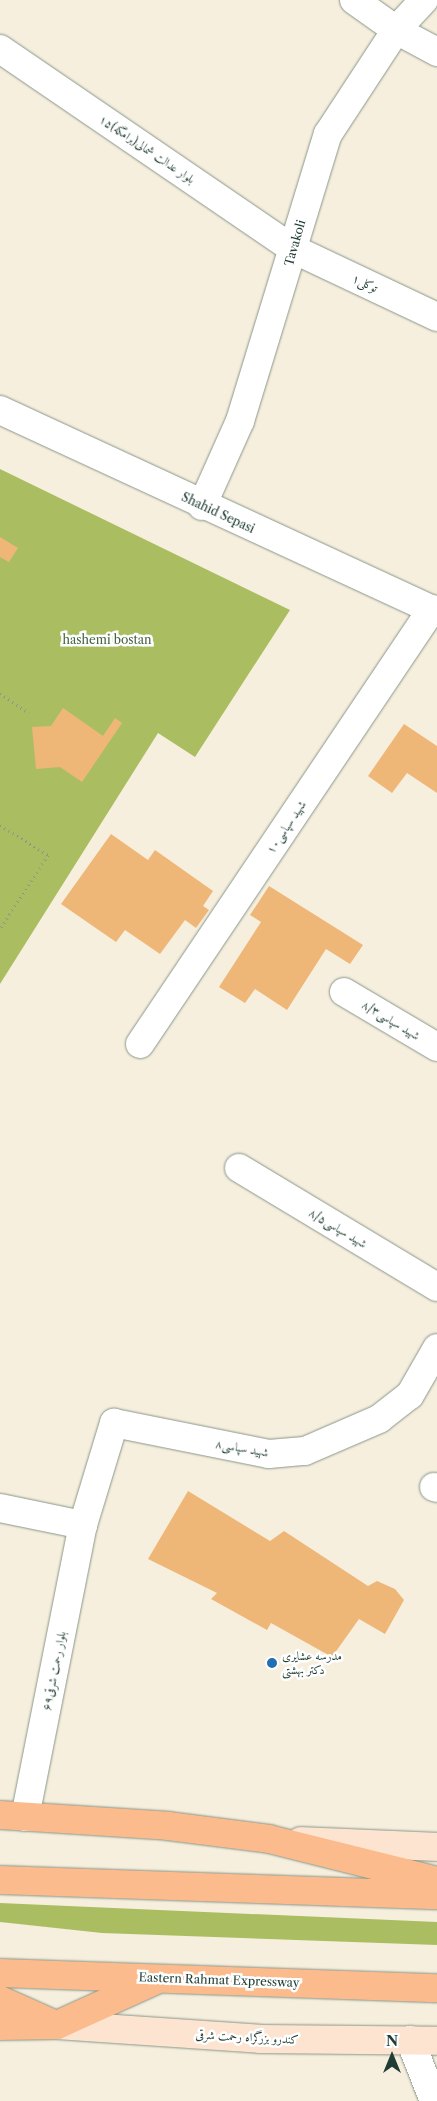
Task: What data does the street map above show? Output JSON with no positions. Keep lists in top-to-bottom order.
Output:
{
  "streets": {
    "highway": ["Eastern Rahmat Expressway"],
    "main road": ["کندرو بزرگراه رحمت شرقی"],
    "street": [
      "۱۵بلوار عدالت شمالی(برامگه)",
      "Tavakoli",
      "توکلی۱",
      "Shahid Sepasi",
      "شهید سپاسی۱۰",
      "شهید سپاسی۸/۳",
      "شهید سپاسی۸/۵",
      "شهید سپاسی۸",
      "بلوار رحمت شرقی۶۹"
    ]
  },
  "crossings": [
    ["۱۵بلوار عدالت شمالی(برامگه)", "Tavakoli"],
    ["۱۵بلوار عدالت شمالی(برامگه)", "توکلی۱"],
    ["Tavakoli", "توکلی۱"],
    ["Tavakoli", "Shahid Sepasi"],
    ["Shahid Sepasi", "شهید سپاسی۱۰"],
    ["شهید سپاسی۸", "بلوار رحمت شرقی۶۹"]
  ],
  "parks": ["hashemi bostan"],
  "places": ["مدرسه عشایری دکتر بهشتی"],
  "north": "top"
}
